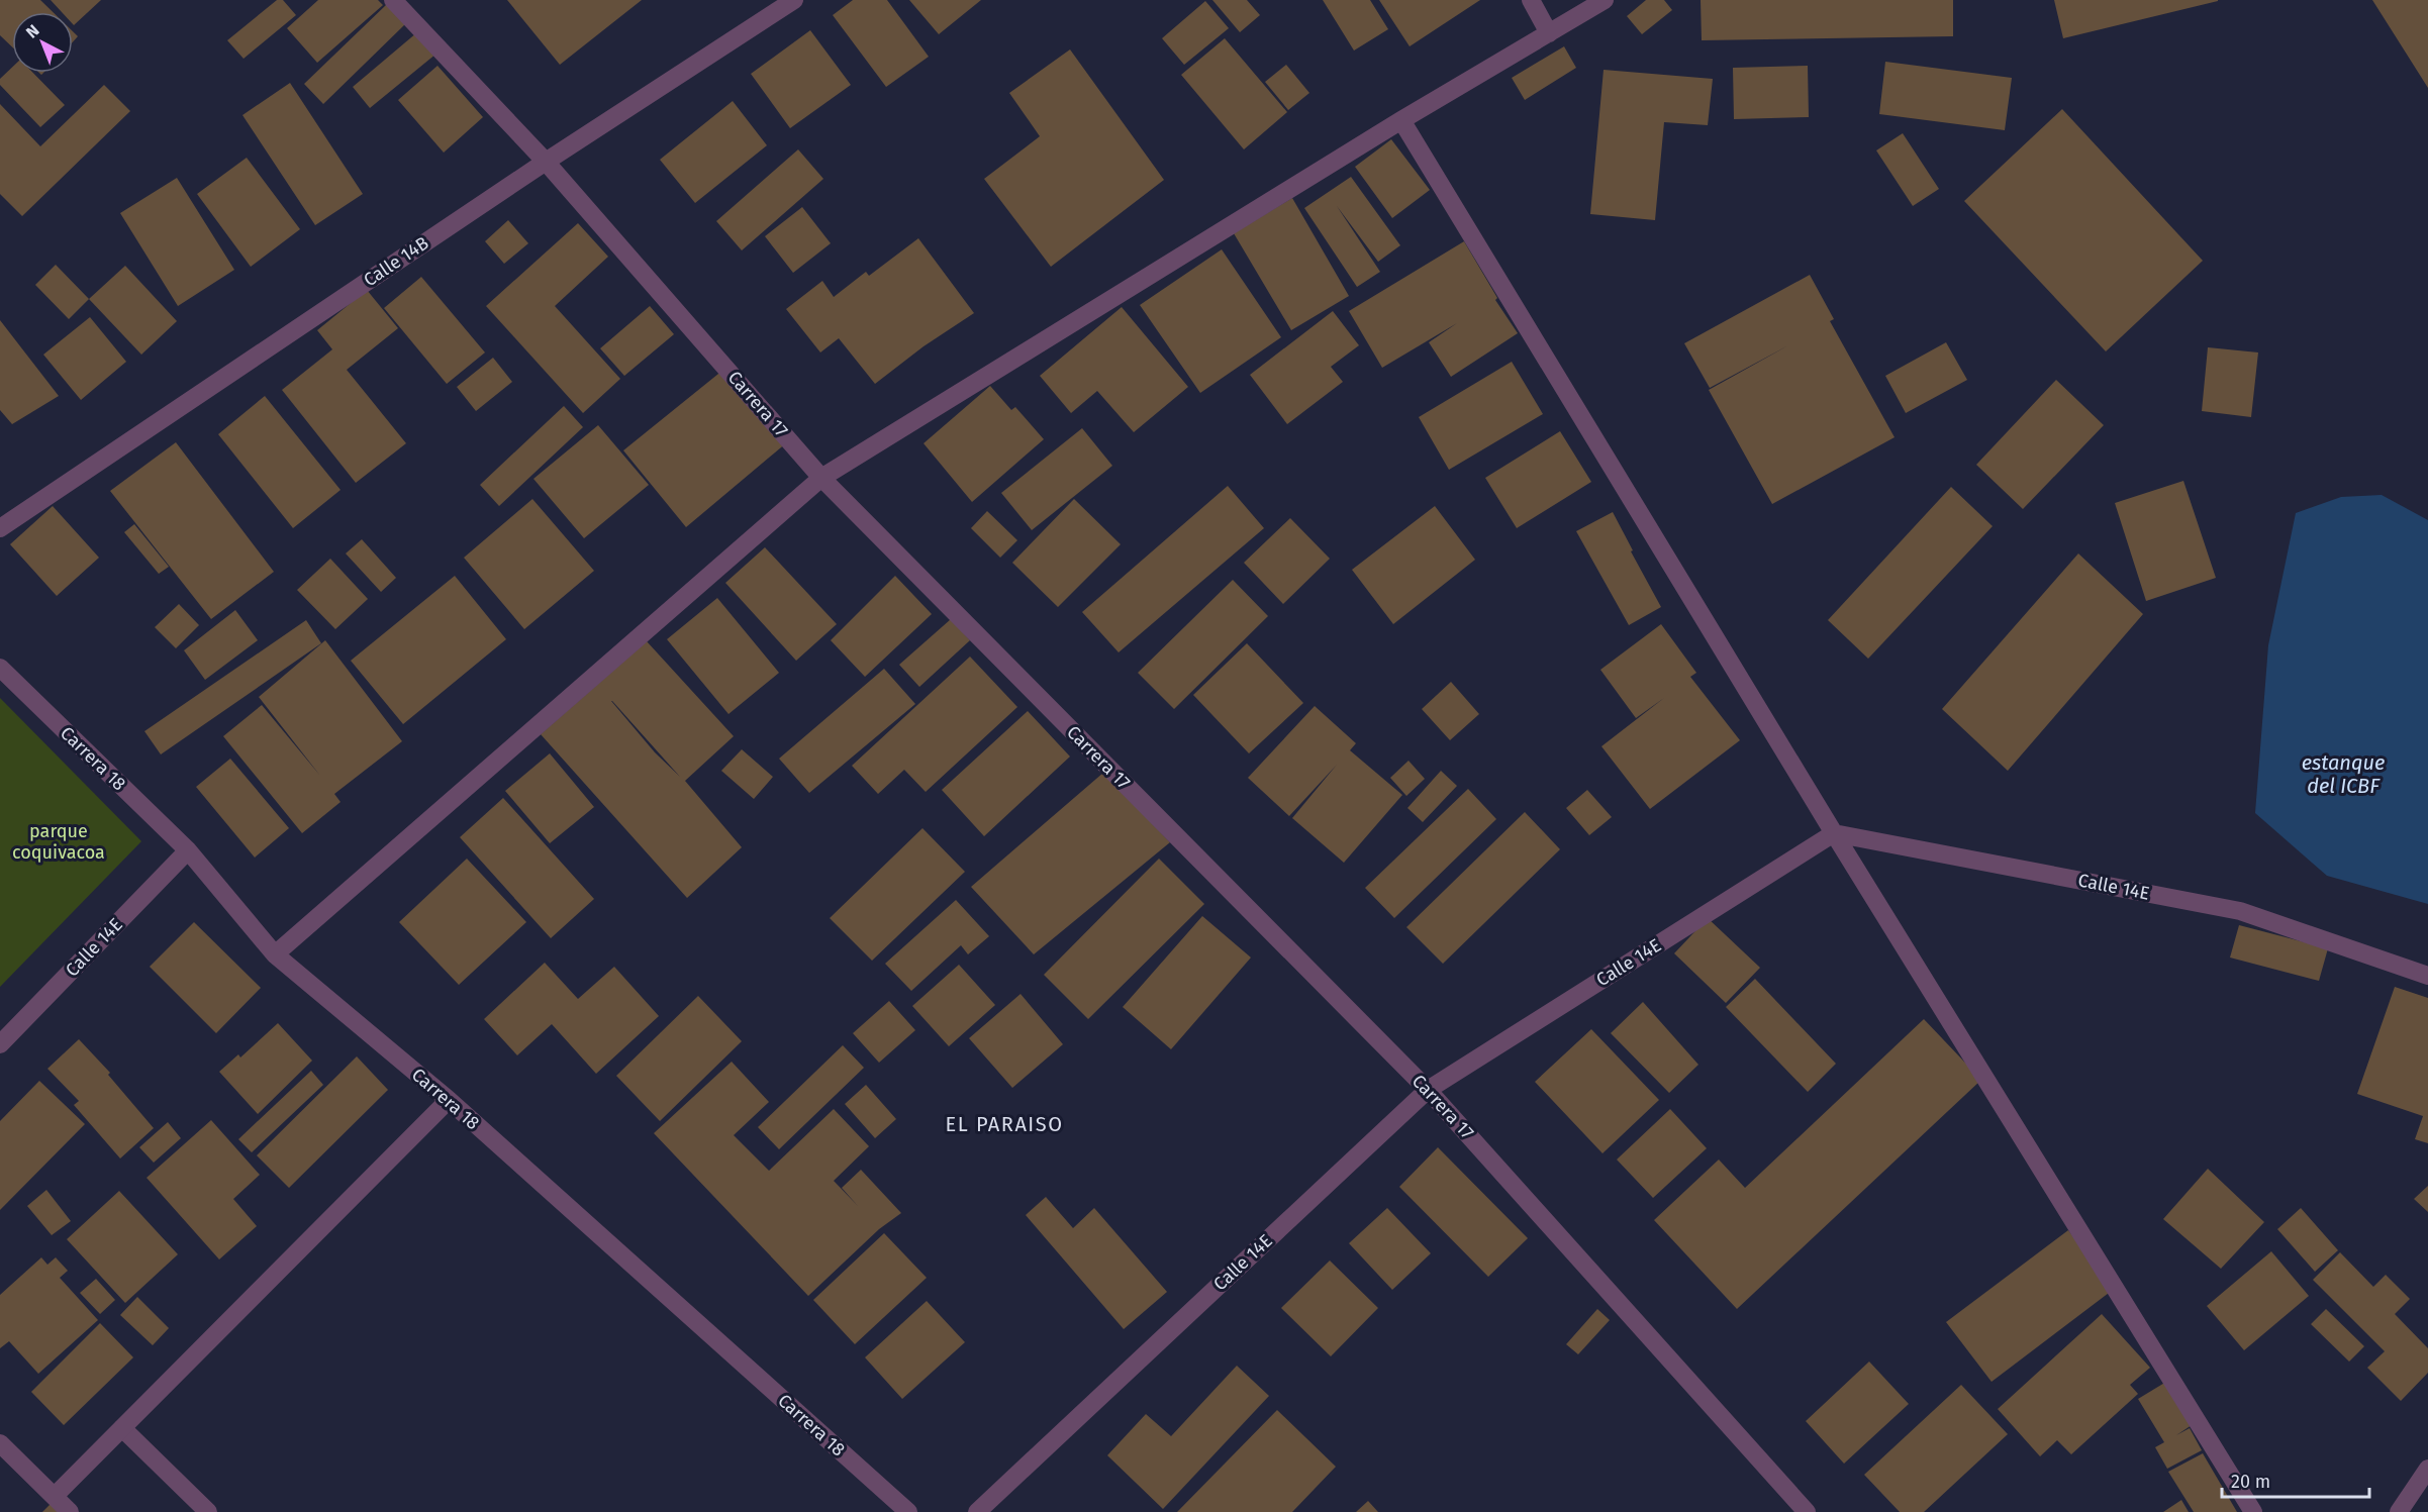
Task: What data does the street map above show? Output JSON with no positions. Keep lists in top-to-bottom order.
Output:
{
  "streets": {
    "street": [
      "Calle 14B",
      "Carrera 17",
      "Carrera 18",
      "Calle 14E"
    ]
  },
  "crossings": [
    ["Calle 14B", "Carrera 17"],
    ["Carrera 17", "Calle 14E"],
    ["Carrera 18", "Calle 14E"]
  ],
  "districts": ["EL PARAISO"],
  "water": ["estanque del ICBF"],
  "parks": ["parque coquivacoa"],
  "scale_bar": "20 m",
  "north": "top left"
}
